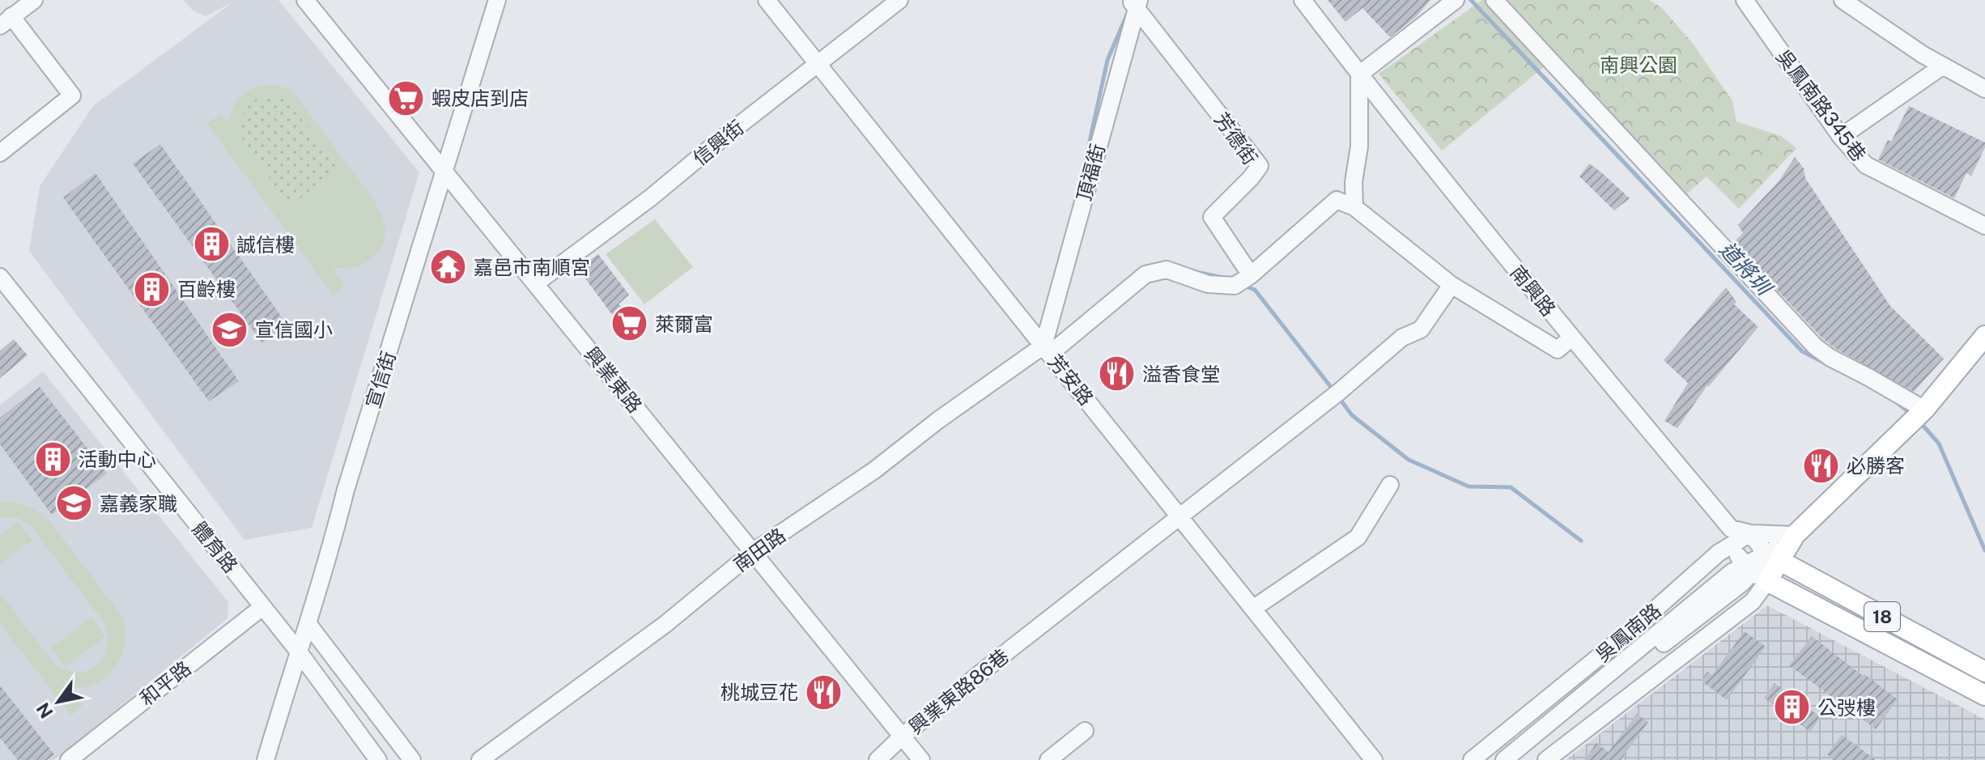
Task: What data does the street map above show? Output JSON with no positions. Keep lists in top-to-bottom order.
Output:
{
  "streets": {
    "main road": ["18"],
    "street": [
      "吳鳳南路345巷",
      "芳德街",
      "信興街",
      "頂福街",
      "南興路",
      "宣信街",
      "興業東路",
      "芳安路",
      "體育路",
      "南田路",
      "吳鳳南路",
      "和平路",
      "興業東路86巷"
    ]
  },
  "crossings": [
    ["芳德街", "頂福街"],
    ["芳德街", "南田路"],
    ["信興街", "興業東路"],
    ["信興街", "芳安路"],
    ["頂福街", "芳安路"],
    ["頂福街", "南田路"],
    ["宣信街", "興業東路"],
    ["宣信街", "體育路"],
    ["興業東路", "南田路"],
    ["興業東路", "興業東路86巷"],
    ["芳安路", "南田路"],
    ["芳安路", "興業東路86巷"],
    ["體育路", "和平路"],
    ["18", "吳鳳南路"]
  ],
  "water": ["道將圳"],
  "parks": ["南興公園"],
  "places": {
    "supermarket": ["蝦皮店到店", "萊爾富"],
    "building": [
      "誠信樓",
      "百齡樓",
      "活動中心",
      "公弢樓"
    ],
    "temple": ["嘉邑市南順宮"],
    "school or university": ["宣信國小", "嘉義家職"],
    "restaurant": ["溢香食堂", "必勝客", "桃城豆花"]
  },
  "north": "bottom left"
}
